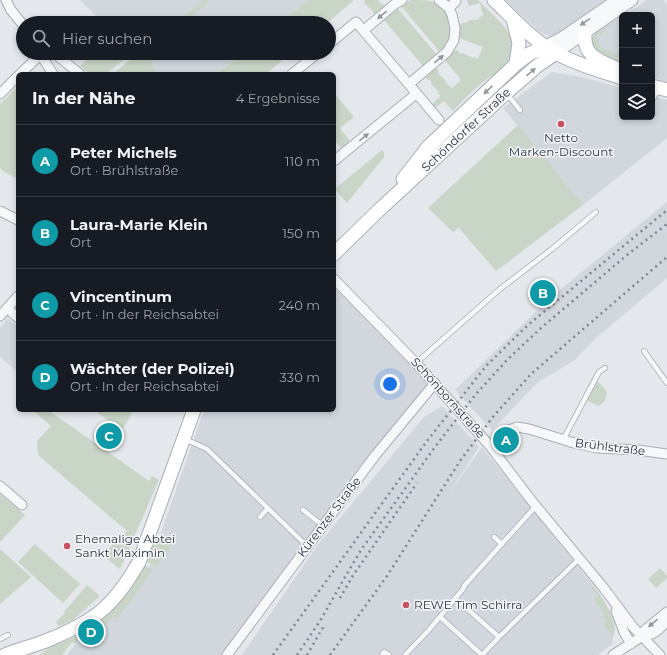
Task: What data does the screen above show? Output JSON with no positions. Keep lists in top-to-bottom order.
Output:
{
  "streets": {
    "main road": ["Schöndorfer Straße"],
    "street": ["Schönbornstraße", "Brühlstraße", "Kürenzer Straße"]
  },
  "crossings": [
    ["Schönbornstraße", "Brühlstraße"],
    ["Schönbornstraße", "Kürenzer Straße"]
  ],
  "places": ["Netto Marken-Discount", "Ehemalige Abtei Sankt Maximin", "REWE Tim Schirra"],
  "page": {
    "map_buttons": ["+", "−"],
    "search": "Hier suchen",
    "heading": ["In der Nähe", "4 Ergebnisse"],
    "list": [
      {
        "mark": "A",
        "name": "Peter Michels",
        "note": "Ort · Brühlstraße",
        "value": "110 m"
      },
      {
        "mark": "B",
        "name": "Laura-Marie Klein",
        "note": "Ort",
        "value": "150 m"
      },
      {
        "mark": "C",
        "name": "Vincentinum",
        "note": "Ort · In der Reichsabtei",
        "value": "240 m"
      },
      {
        "mark": "D",
        "name": "Wächter (der Polizei)",
        "note": "Ort · In der Reichsabtei",
        "value": "330 m"
      }
    ],
    "pins": [
      "B",
      "C",
      "A",
      "D"
    ]
  }
}
